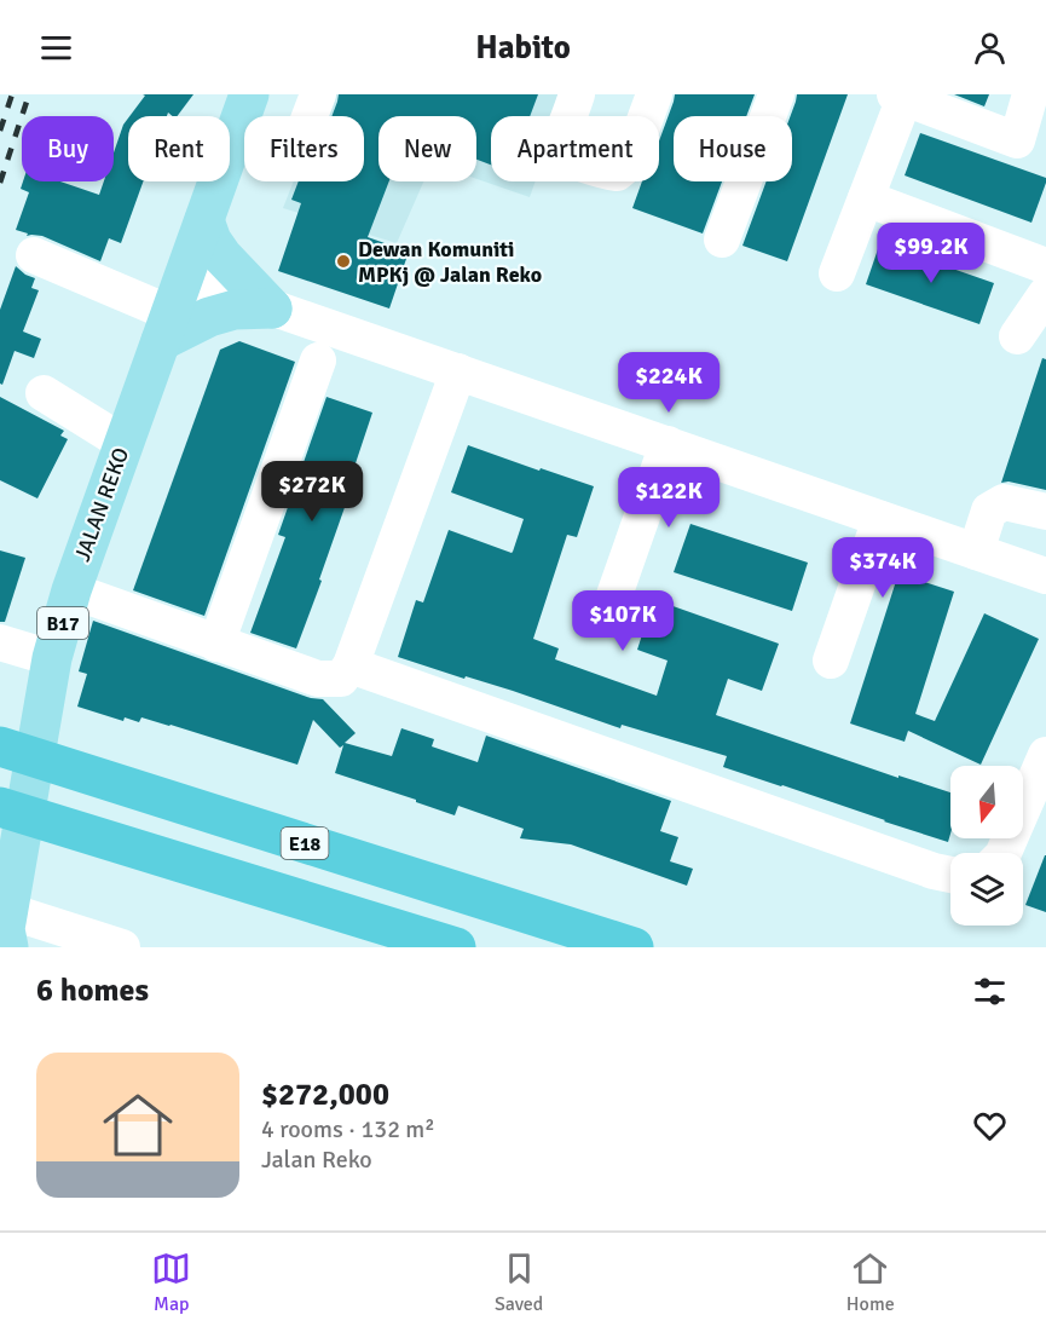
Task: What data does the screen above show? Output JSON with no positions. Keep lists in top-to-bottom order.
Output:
{
  "streets": {
    "highway": ["E18"],
    "main road": ["JALAN REKO", "B17"]
  },
  "places": ["Dewan Komuniti MPKj @ Jalan Reko"],
  "north": "bottom",
  "page": {
    "header": "Habito",
    "chip": [
      "Buy",
      "Rent",
      "Filters",
      "New",
      "Apartment",
      "House"
    ],
    "price": [
      "$99.2K",
      "$224K",
      "$272K",
      "$122K",
      "$374K",
      "$107K"
    ],
    "heading": "6 homes",
    "list": [
      {
        "name": "$272,000",
        "note": "4 rooms · 132 m² · Jalan Reko"
      }
    ],
    "tabs": ["Map", "Saved", "Home"]
  }
}
